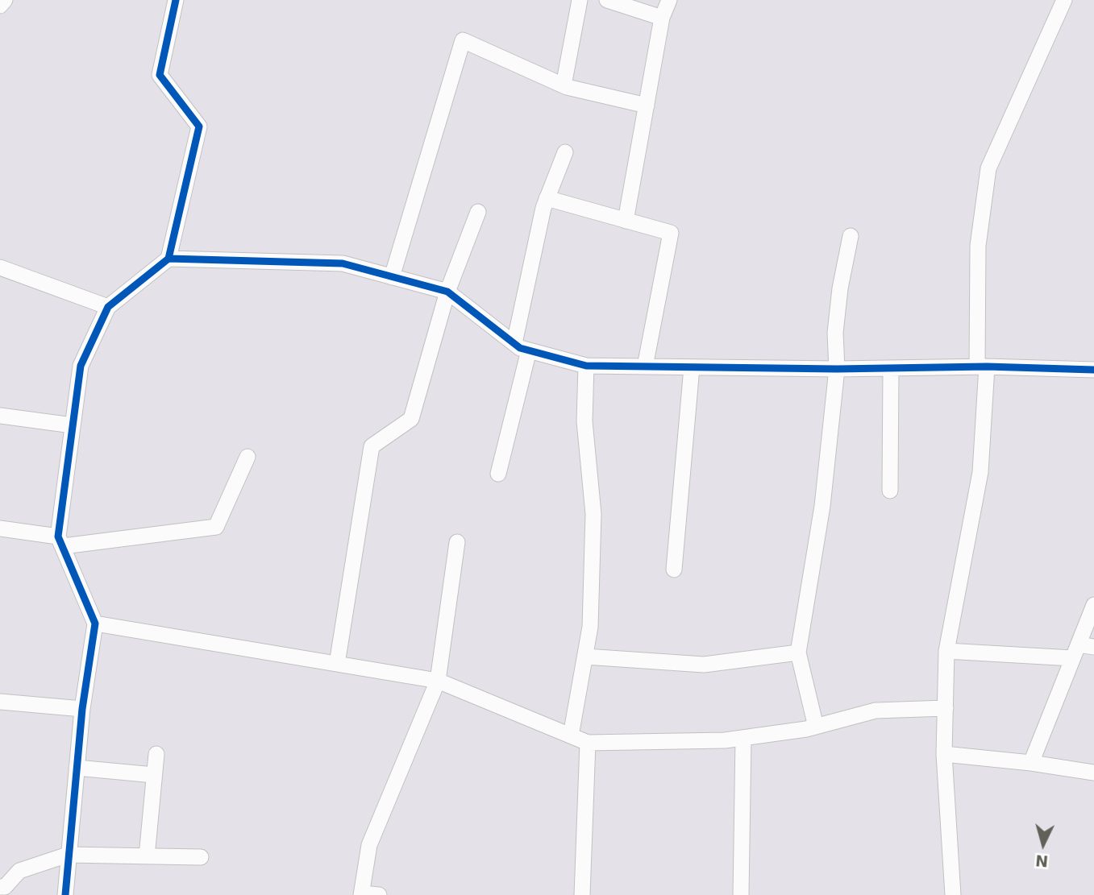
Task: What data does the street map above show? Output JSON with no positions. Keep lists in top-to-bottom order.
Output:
{
  "north": "bottom"
}
